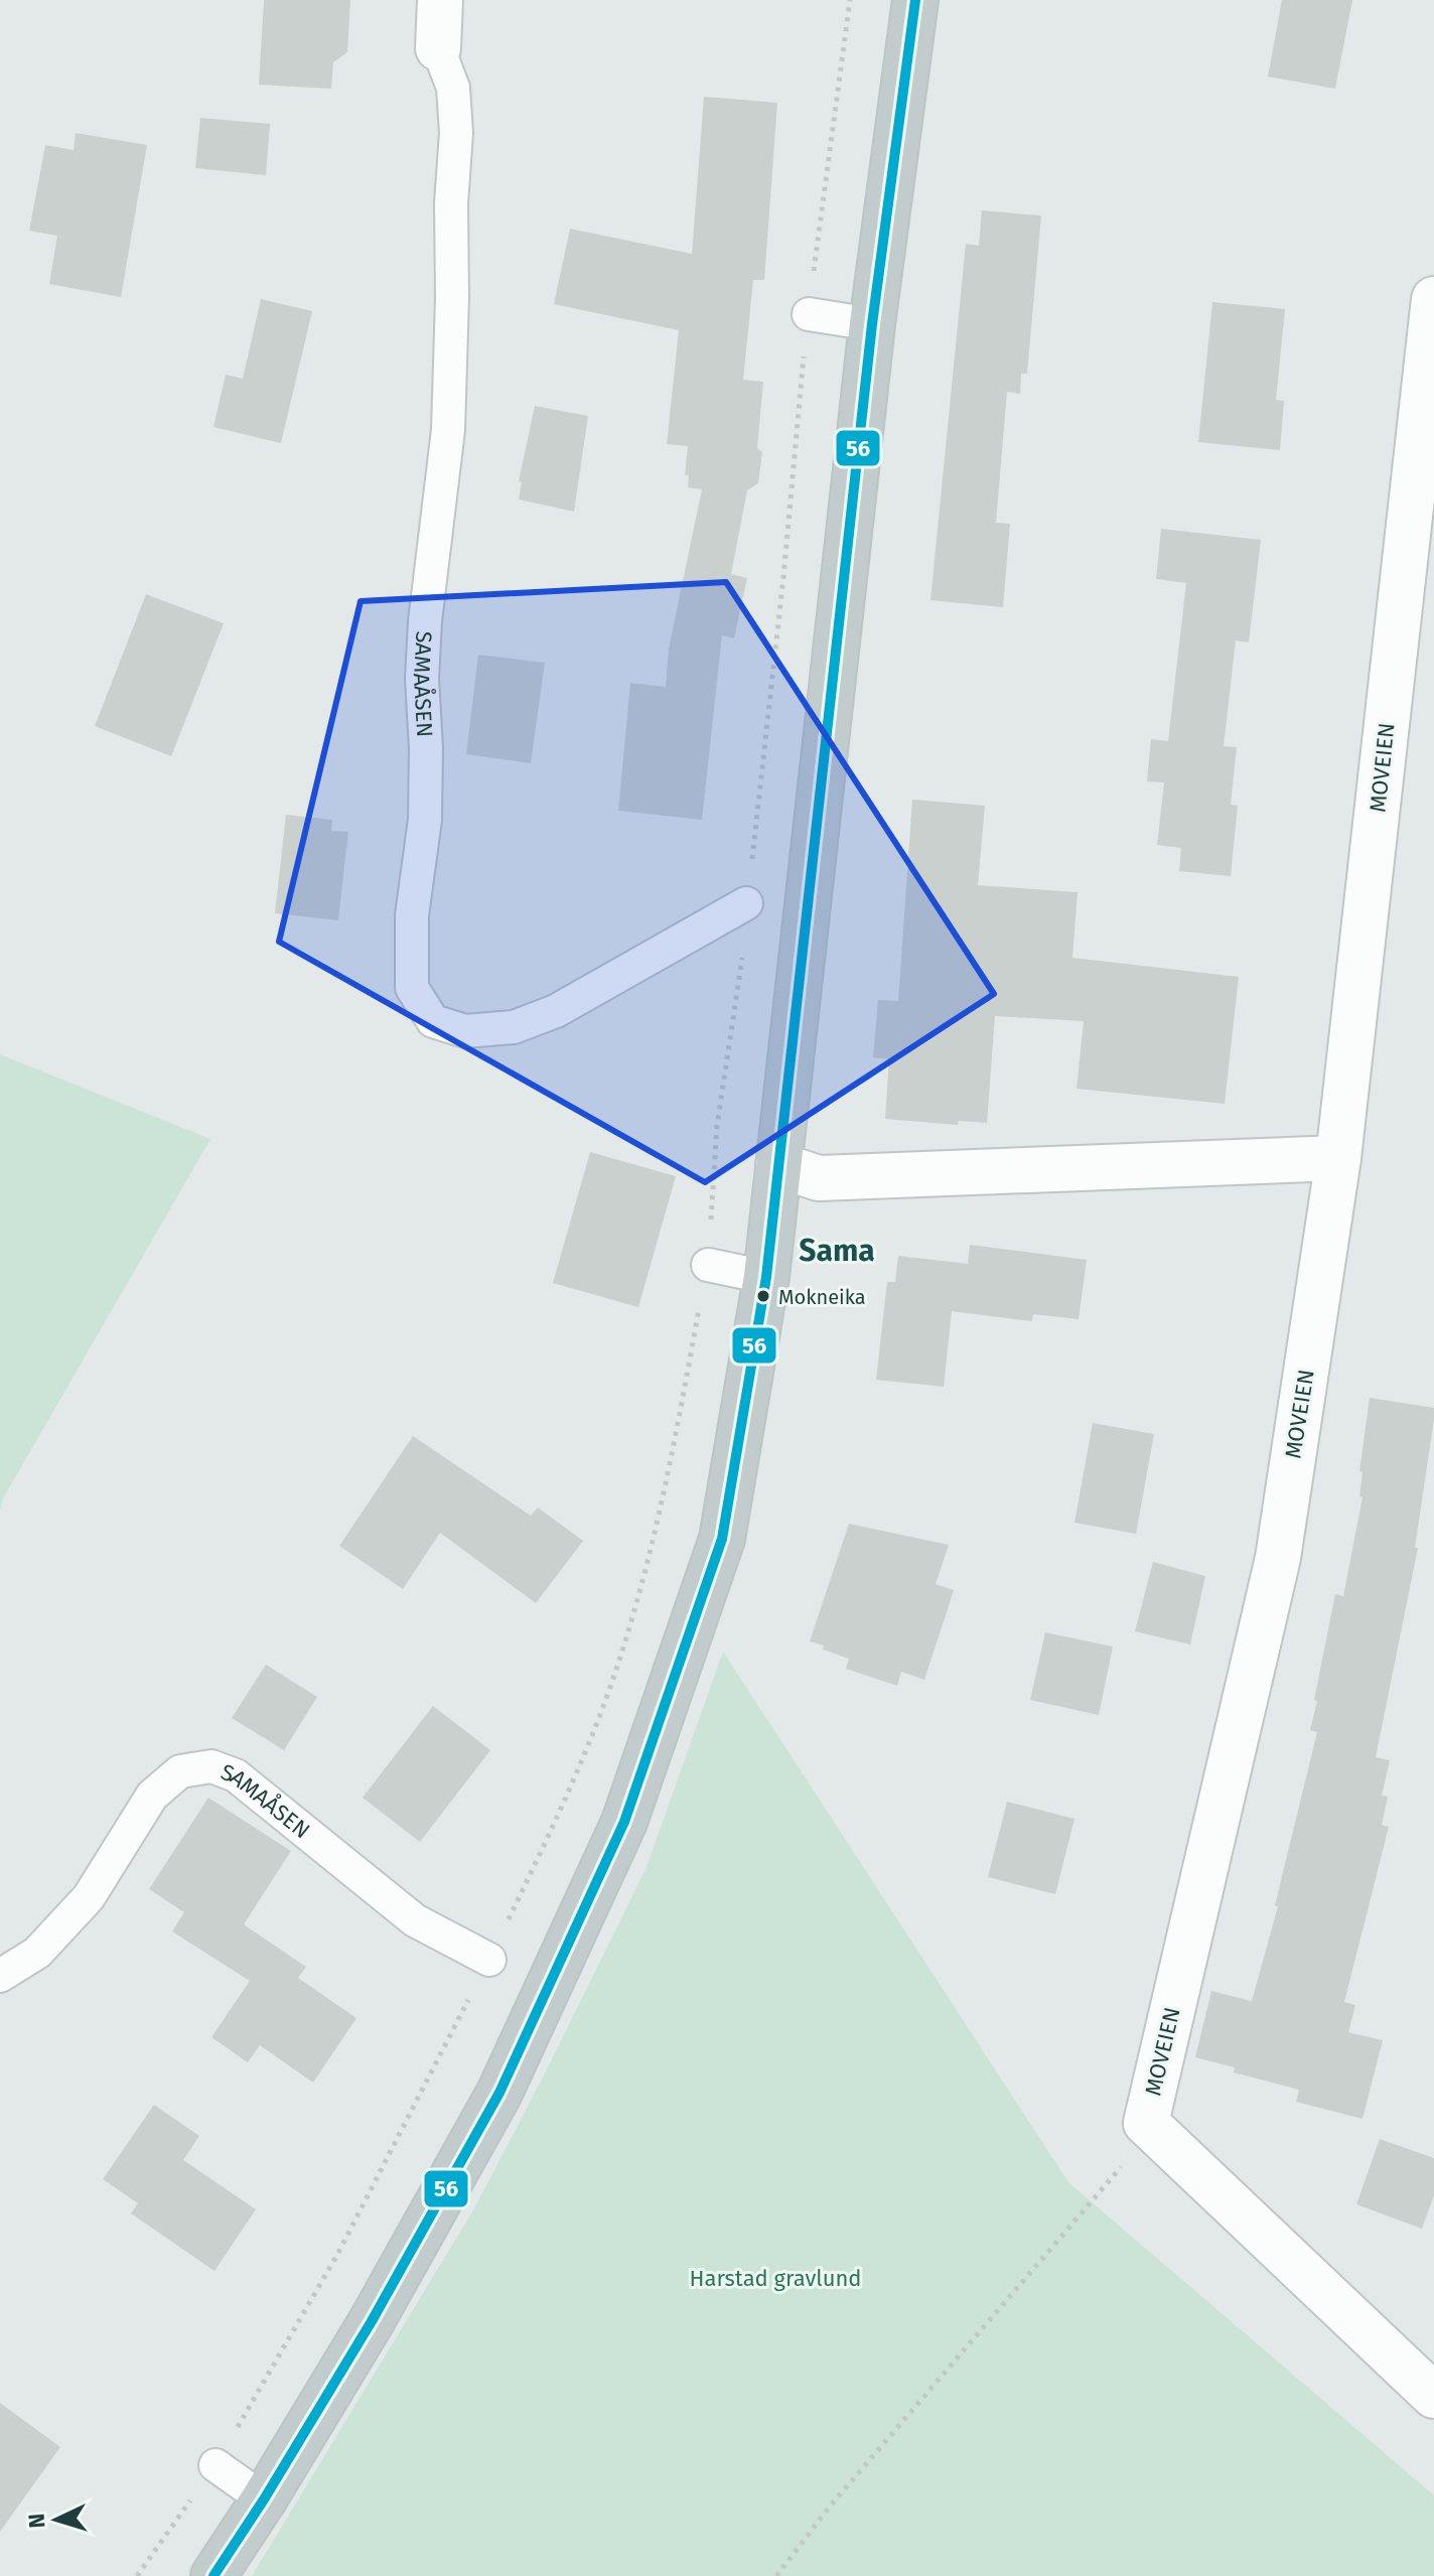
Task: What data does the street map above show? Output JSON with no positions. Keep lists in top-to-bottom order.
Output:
{
  "streets": {
    "street": ["SAMAÅSEN", "MOVEIEN"]
  },
  "districts": ["Sama"],
  "parks": ["Harstad gravlund"],
  "places": ["Mokneika"],
  "lines": ["transit line 56"],
  "north": "left"
}
